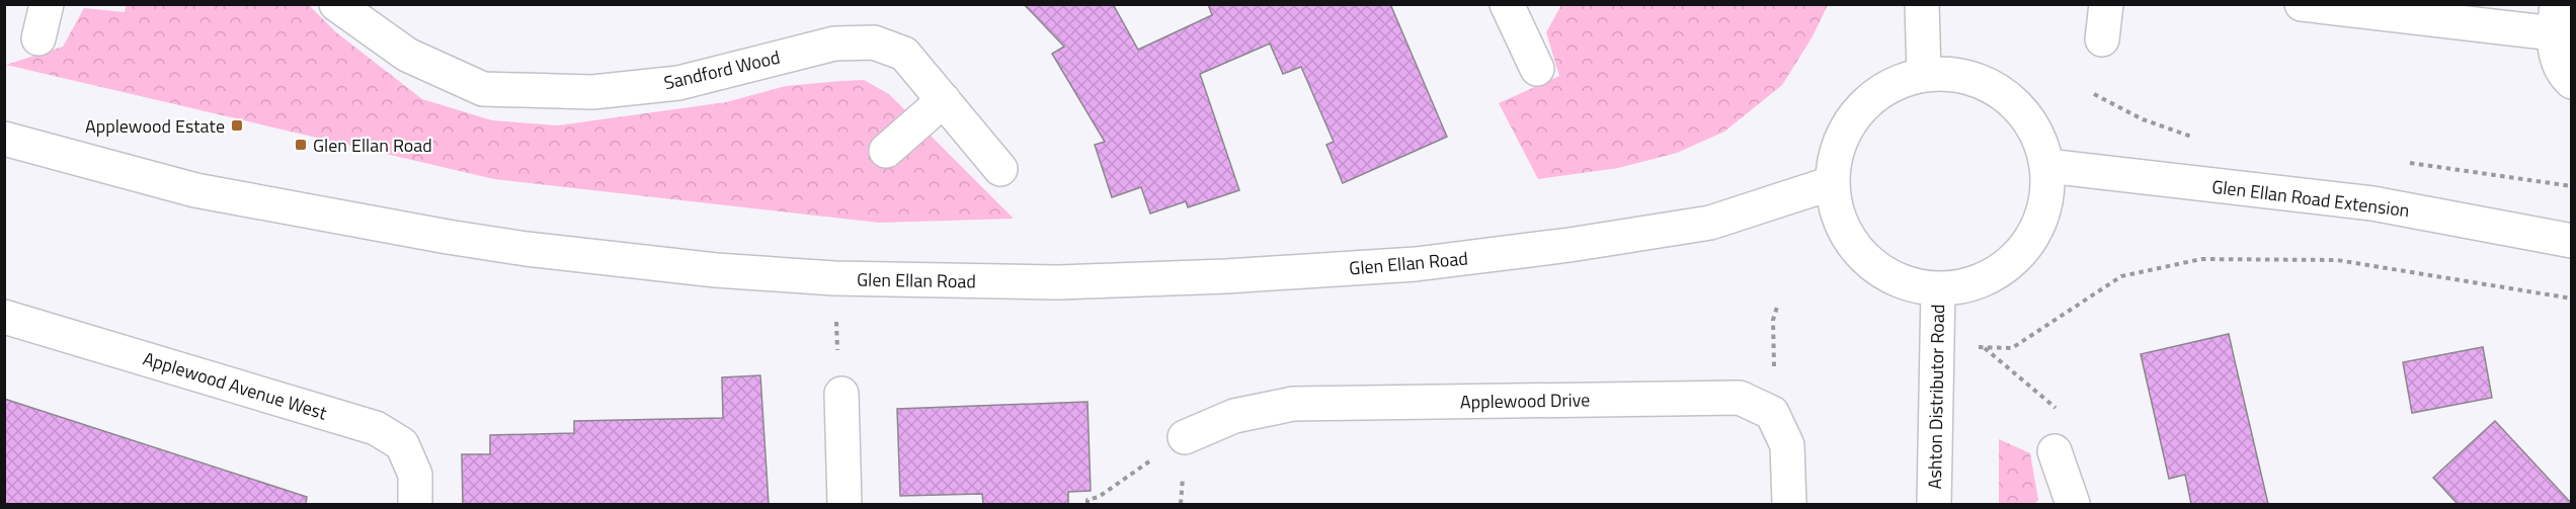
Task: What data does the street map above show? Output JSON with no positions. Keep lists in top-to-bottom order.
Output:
{
  "streets": {
    "street": [
      "Sandford Wood",
      "Glen Ellan Road Extension",
      "Glen Ellan Road",
      "Applewood Avenue West",
      "Ashton Distributor Road",
      "Applewood Drive"
    ]
  },
  "crossings": [
    ["Glen Ellan Road Extension", "Glen Ellan Road"],
    ["Glen Ellan Road Extension", "Ashton Distributor Road"],
    ["Glen Ellan Road", "Ashton Distributor Road"]
  ],
  "places": {
    "transit": ["Applewood Estate", "Glen Ellan Road"]
  }
}
